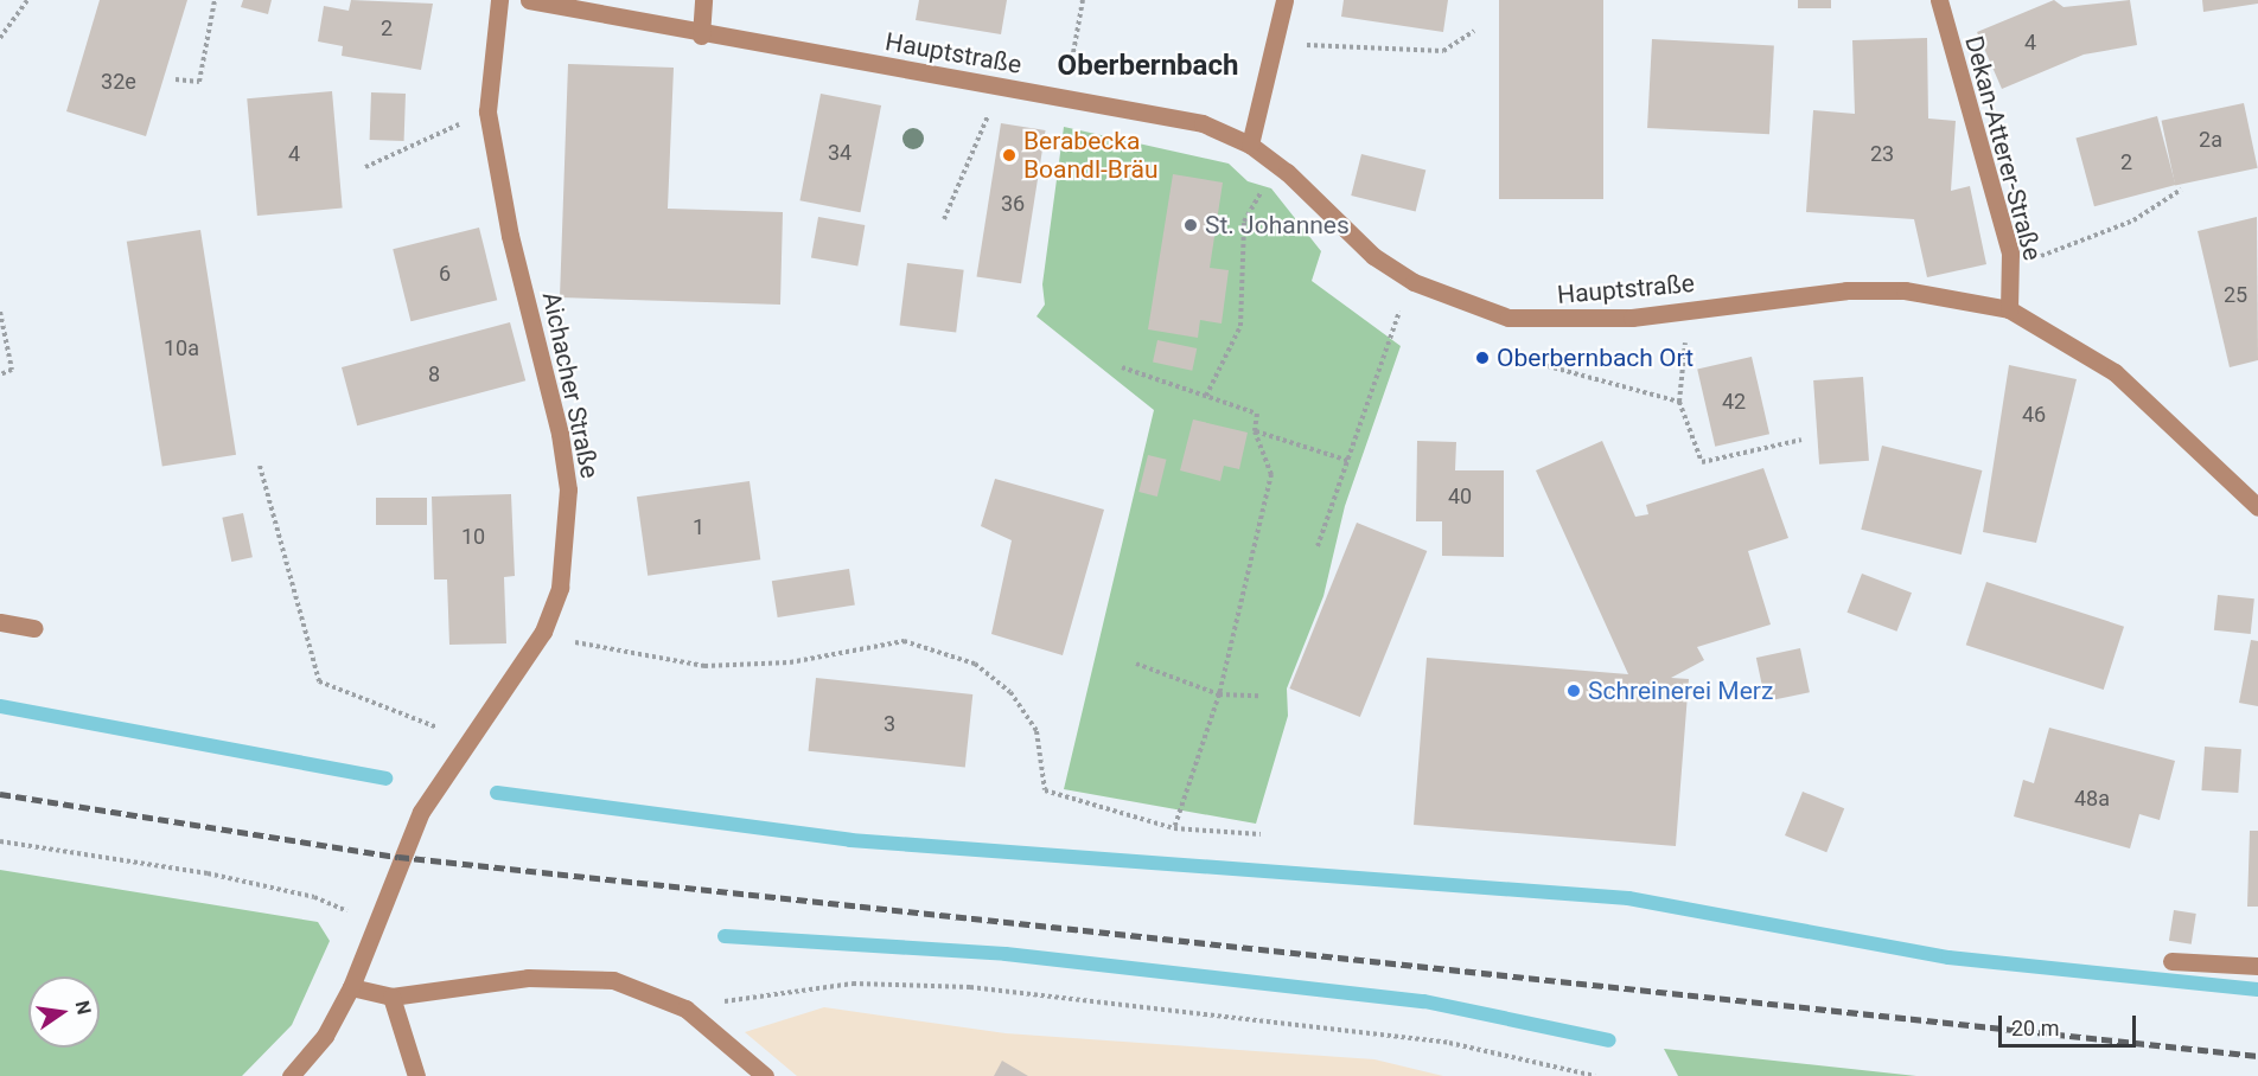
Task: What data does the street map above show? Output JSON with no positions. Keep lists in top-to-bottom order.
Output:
{
  "streets": {
    "street": ["Hauptstraße", "Dekan-Atterer-Straße", "Aichacher Straße"]
  },
  "crossings": [
    ["Hauptstraße", "Dekan-Atterer-Straße"]
  ],
  "districts": ["Oberbernbach"],
  "places": [
    "Berabecka Boandl-Bräu",
    "St. Johannes",
    "Oberbernbach Ort",
    "Schreinerei Merz"
  ],
  "house_numbers": [
    "2",
    "4",
    "32e",
    "2a",
    "34",
    "4",
    "23",
    "2",
    "36",
    "6",
    "25",
    "10a",
    "8",
    "42",
    "46",
    "40",
    "1",
    "10",
    "3",
    "48a"
  ],
  "scale_bar": "20 m",
  "north": "right"
}
